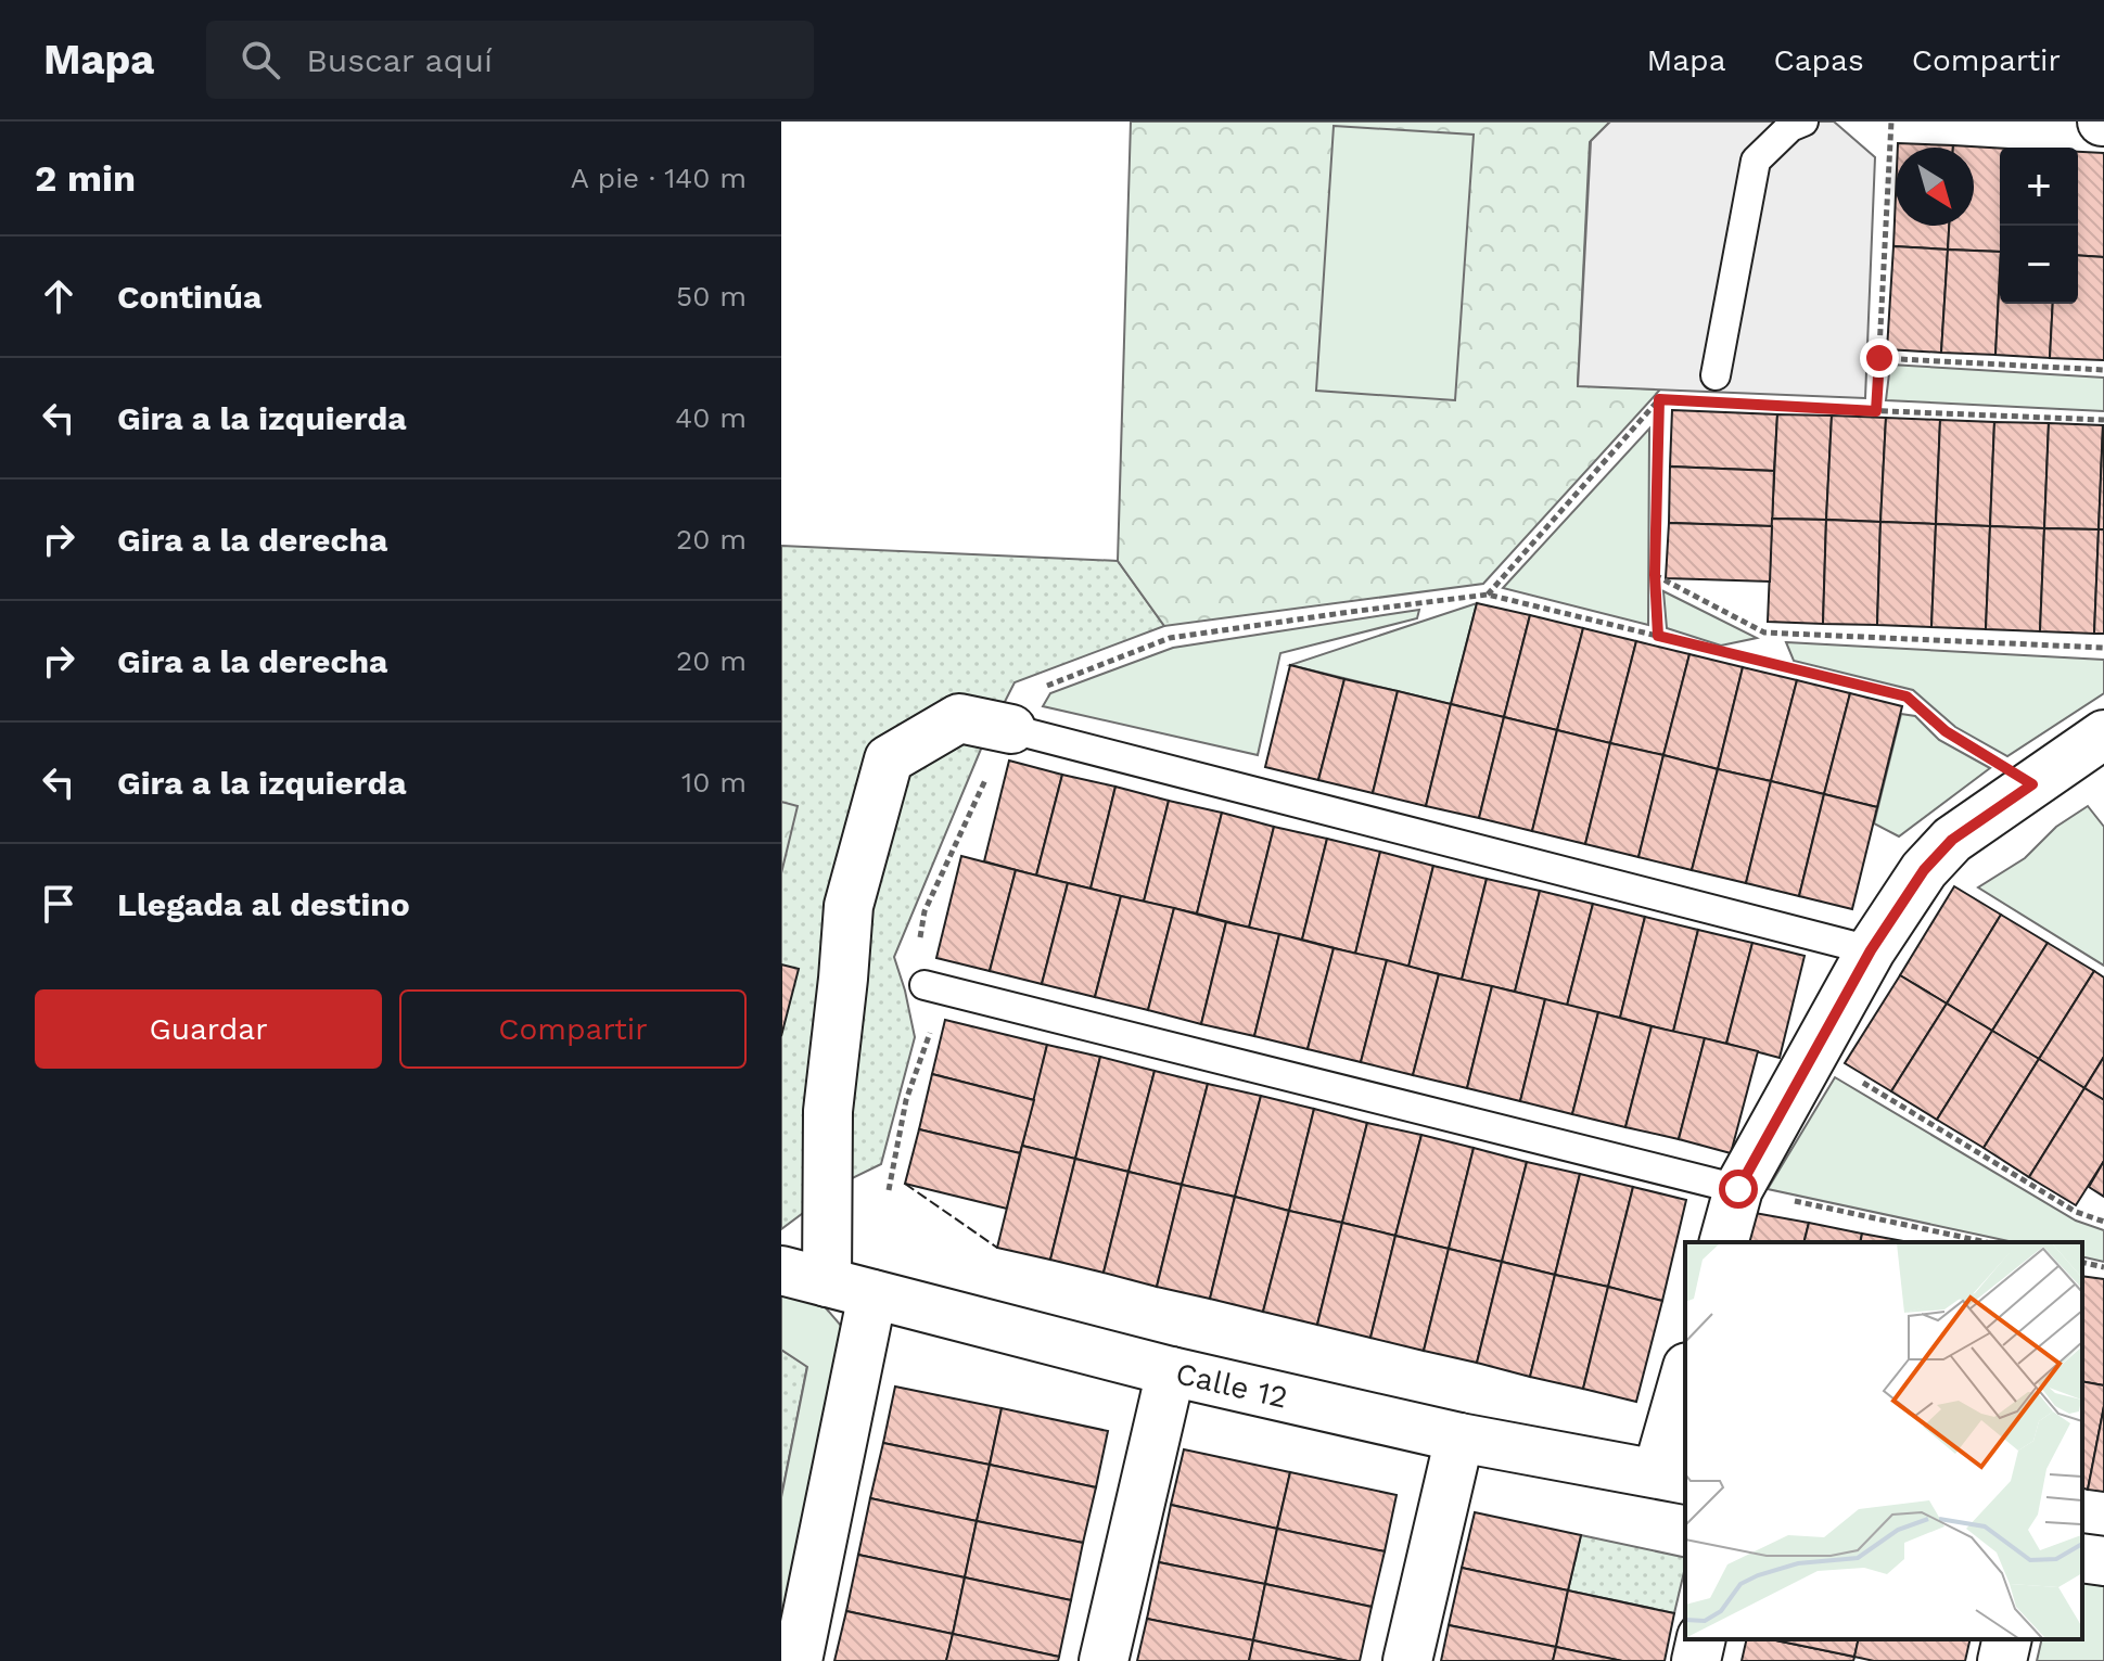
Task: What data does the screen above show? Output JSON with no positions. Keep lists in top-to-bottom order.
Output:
{
  "streets": {
    "street": ["Calle 12"]
  },
  "north": "bottom right",
  "page": {
    "header": "Mapa",
    "search": "Buscar aquí",
    "nav": ["Mapa", "Capas", "Compartir"],
    "heading": ["2 min", "A pie · 140 m"],
    "map_buttons": ["+", "−"],
    "list": [
      ["Continúa", "50 m"],
      ["Gira a la izquierda", "40 m"],
      ["Gira a la derecha", "20 m"],
      ["Gira a la derecha", "20 m"],
      ["Gira a la izquierda", "10 m"],
      "Llegada al destino"
    ],
    "buttons": ["Guardar", "Compartir"]
  }
}
